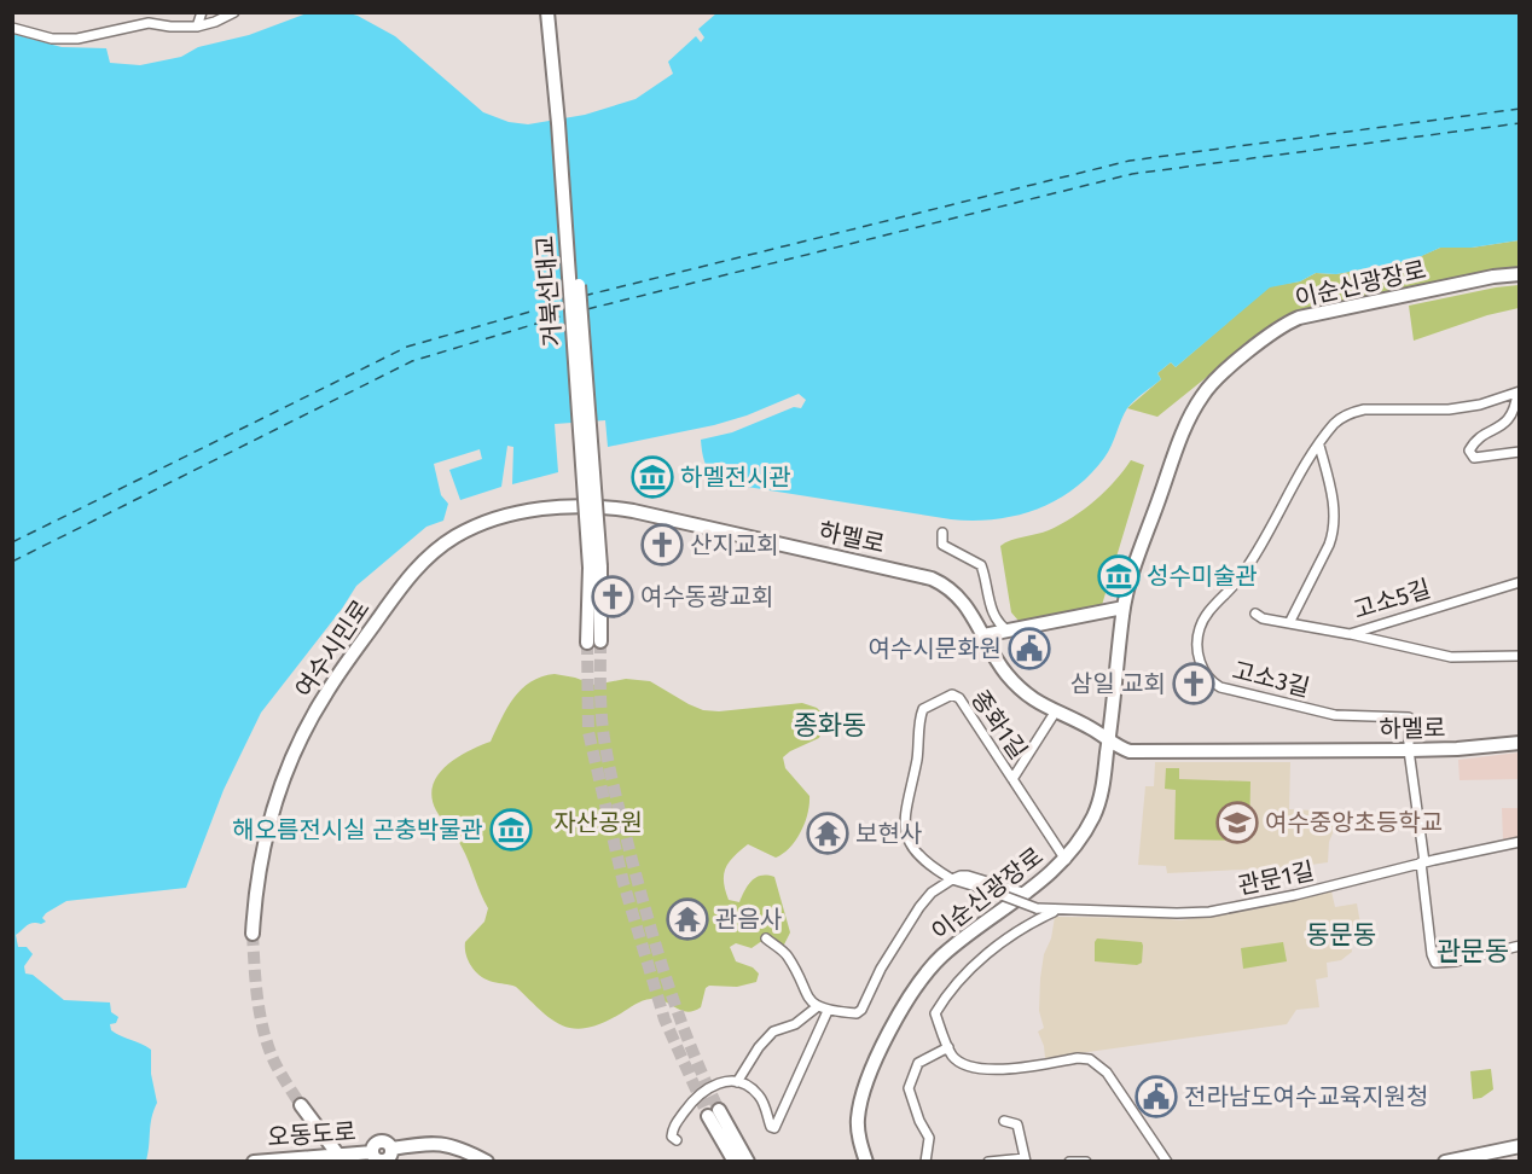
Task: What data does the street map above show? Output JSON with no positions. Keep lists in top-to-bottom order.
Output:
{
  "streets": {
    "street": [
      "이순신광장로",
      "거북선대교",
      "하멜로",
      "고소5길",
      "여수시민로",
      "고소3길",
      "종화1길",
      "관문1길",
      "오동도로"
    ]
  },
  "crossings": [
    ["이순신광장로", "하멜로"],
    ["이순신광장로", "종화1길"],
    ["하멜로", "여수시민로"],
    ["하멜로", "고소3길"],
    ["고소3길", "관문1길"],
    ["종화1길", "관문1길"]
  ],
  "districts": ["종화동", "동문동", "관문동"],
  "parks": ["자산공원"],
  "places": {
    "museum": ["하멜전시관", "성수미술관", "해오름전시실 곤충박물관"],
    "church": ["산지교회", "여수동광교회", "삼일 교회"],
    "public building": ["여수시문화원", "전라남도여수교육지원청"],
    "school or university": ["여수중앙초등학교"],
    "temple": ["보현사", "관음사"]
  }
}
